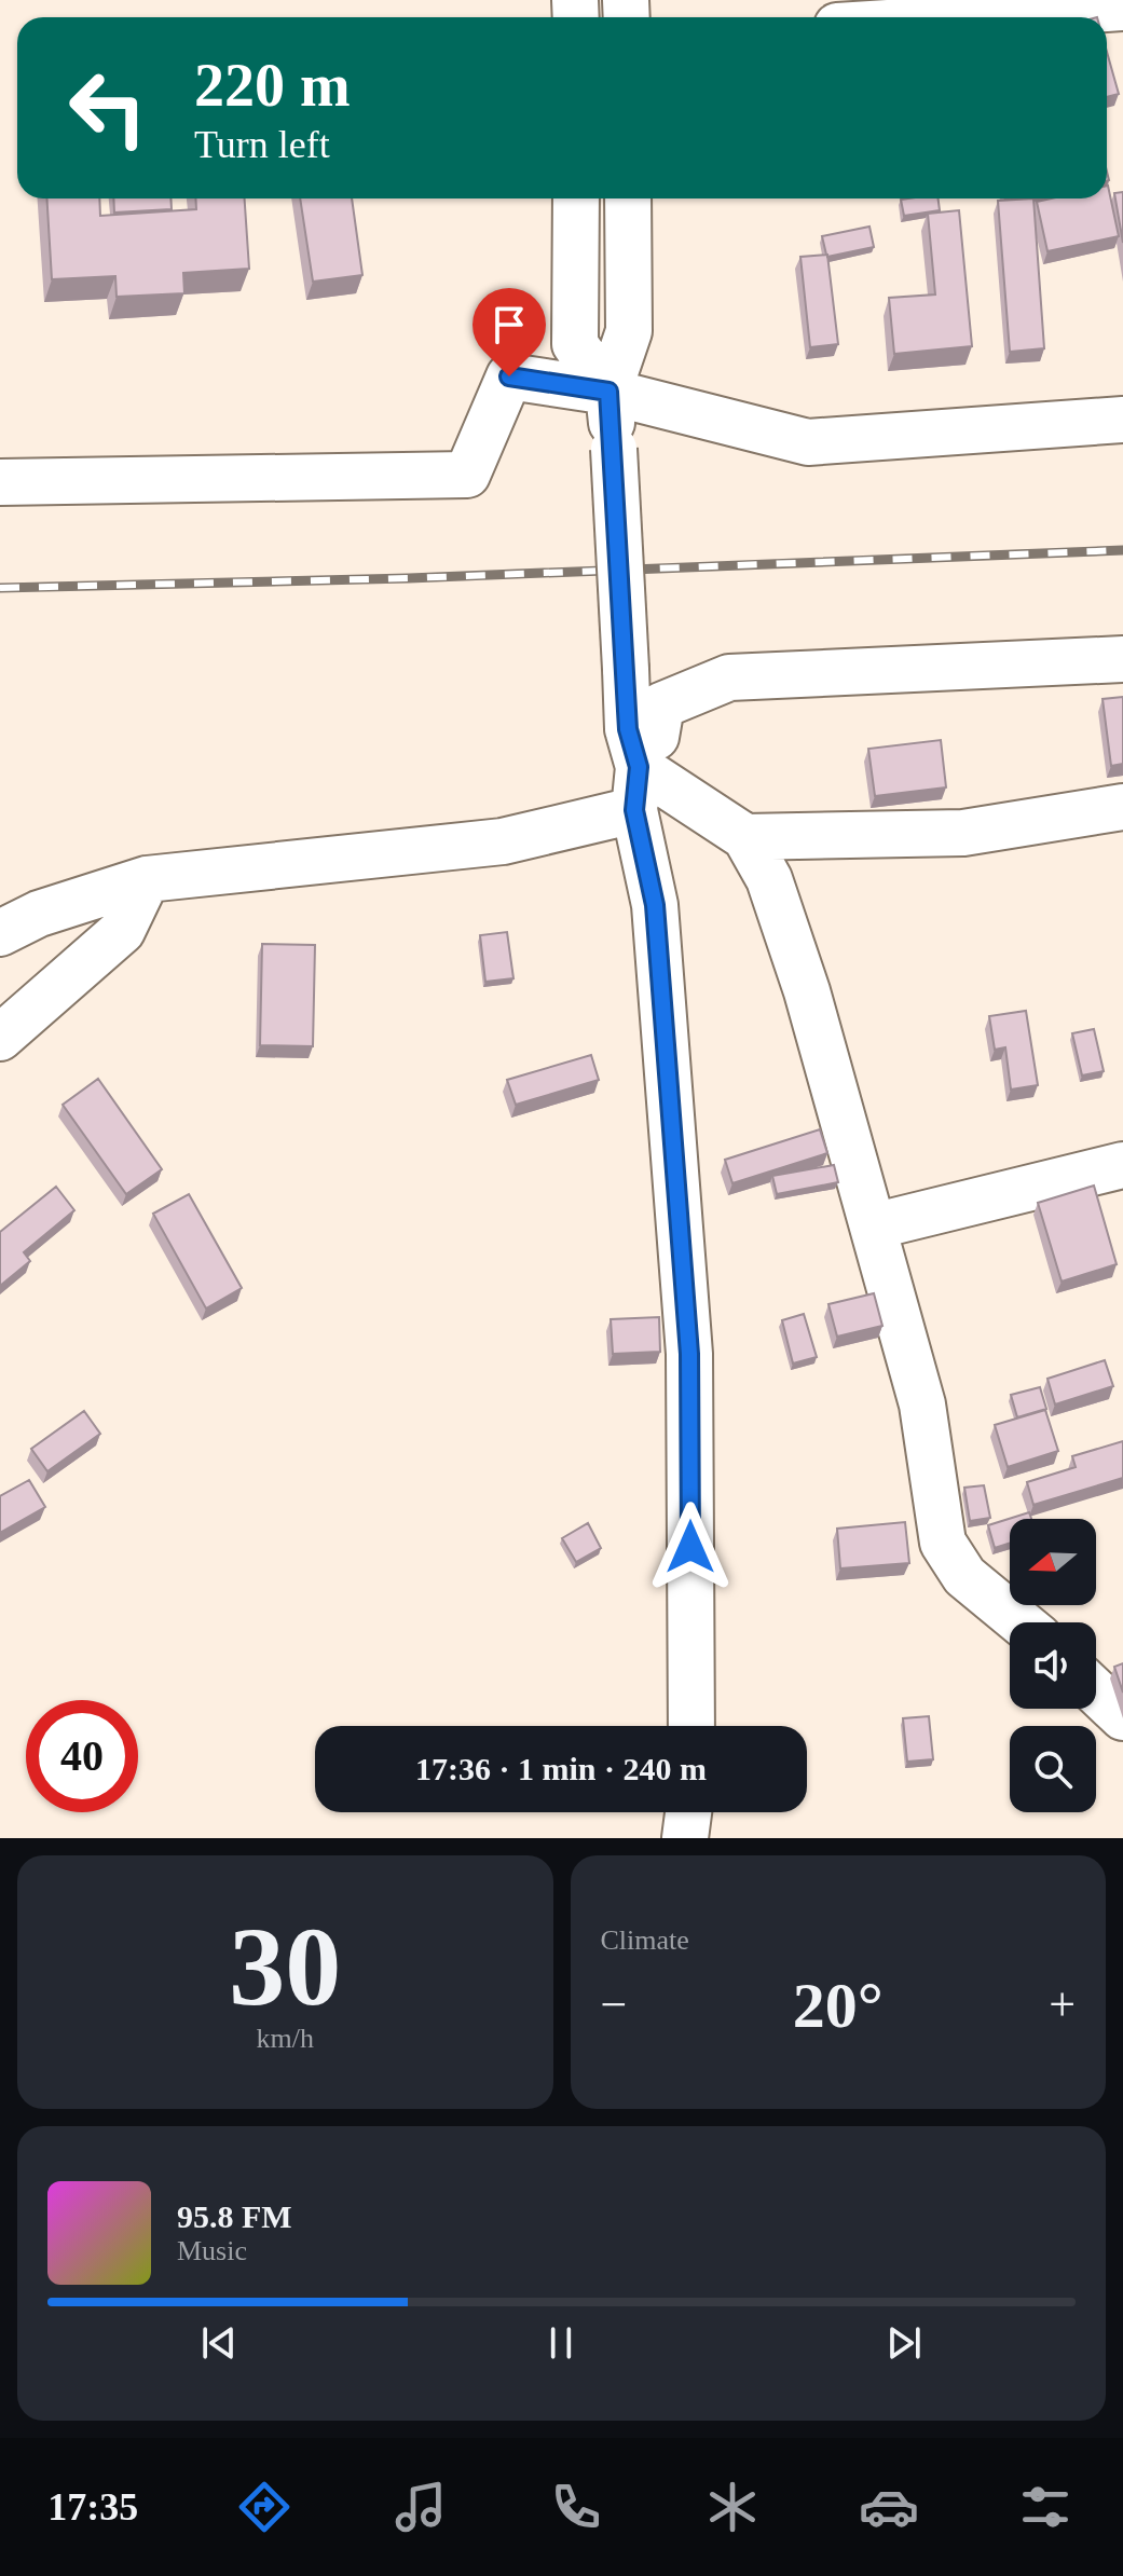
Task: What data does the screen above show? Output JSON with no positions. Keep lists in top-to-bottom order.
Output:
{
  "north": "left",
  "page": {
    "turn": ["220 m", "Turn left"],
    "limit": "40",
    "trip": "17:36 · 1 min · 240 m",
    "tile": [
      ["30", "km/h"],
      "Climate"
    ],
    "heat": ["−", "20°", "+"],
    "song": ["95.8 FM", "Music"],
    "tabs": "17:35"
  }
}
